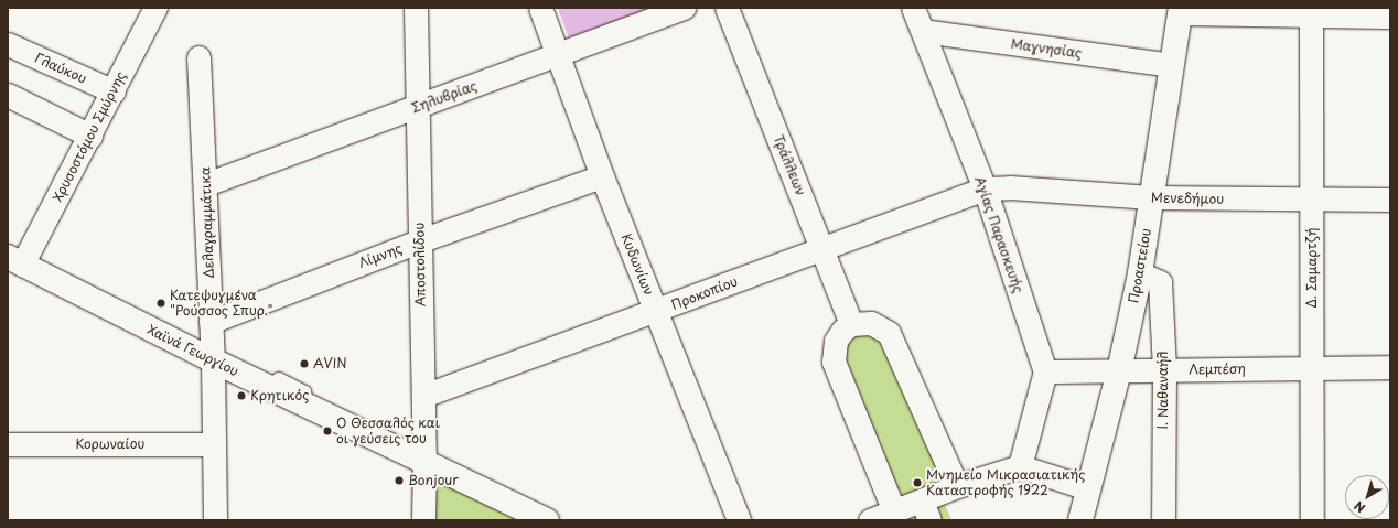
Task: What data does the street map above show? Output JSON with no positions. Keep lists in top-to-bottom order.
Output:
{
  "streets": {
    "main road": ["Προαστείου", "Χαϊνά Γεωργίου"],
    "street": [
      "Μαγνησίας",
      "Γλαύκου",
      "Σηλυβρίας",
      "Χρυσοστόμου Σμύρνης",
      "Τράλλεων",
      "Μενεδήμου",
      "Δελαγραμμάτικα",
      "Αγίας Παρασκευής",
      "Λίμνης",
      "Αποστολίδου",
      "Κυδωνίων",
      "Δ. Σαμαρτζή",
      "Προκοπίου",
      "Λεμπέση",
      "Ι. Ναθαναήλ",
      "Κορωναίου"
    ]
  },
  "crossings": [
    ["Μαγνησίας", "Αγίας Παρασκευής"],
    ["Μαγνησίας", "Προαστείου"],
    ["Γλαύκου", "Χρυσοστόμου Σμύρνης"],
    ["Σηλυβρίας", "Δελαγραμμάτικα"],
    ["Σηλυβρίας", "Αποστολίδου"],
    ["Σηλυβρίας", "Κυδωνίων"],
    ["Χρυσοστόμου Σμύρνης", "Χαϊνά Γεωργίου"],
    ["Τράλλεων", "Προκοπίου"],
    ["Μενεδήμου", "Αγίας Παρασκευής"],
    ["Μενεδήμου", "Προαστείου"],
    ["Μενεδήμου", "Δ. Σαμαρτζή"],
    ["Μενεδήμου", "Προκοπίου"],
    ["Δελαγραμμάτικα", "Λίμνης"],
    ["Δελαγραμμάτικα", "Χαϊνά Γεωργίου"],
    ["Δελαγραμμάτικα", "Κορωναίου"],
    ["Αγίας Παρασκευής", "Προκοπίου"],
    ["Αγίας Παρασκευής", "Λεμπέση"],
    ["Λίμνης", "Αποστολίδου"],
    ["Λίμνης", "Κυδωνίων"],
    ["Αποστολίδου", "Προκοπίου"],
    ["Αποστολίδου", "Χαϊνά Γεωργίου"],
    ["Κυδωνίων", "Προκοπίου"],
    ["Προαστείου", "Λεμπέση"],
    ["Προαστείου", "Ι. Ναθαναήλ"],
    ["Δ. Σαμαρτζή", "Λεμπέση"],
    ["Λεμπέση", "Ι. Ναθαναήλ"]
  ],
  "places": [
    "Κατεψυγμένα \"Ρούσσος Σπυρ.\"",
    "AVIN",
    "Κρητικός",
    "Ο Θεσσαλός και οι γεύσεις του",
    "Bonjour",
    "Μνημείο Μικρασιατικής Καταστροφής 1922"
  ],
  "north": "bottom left"
}
